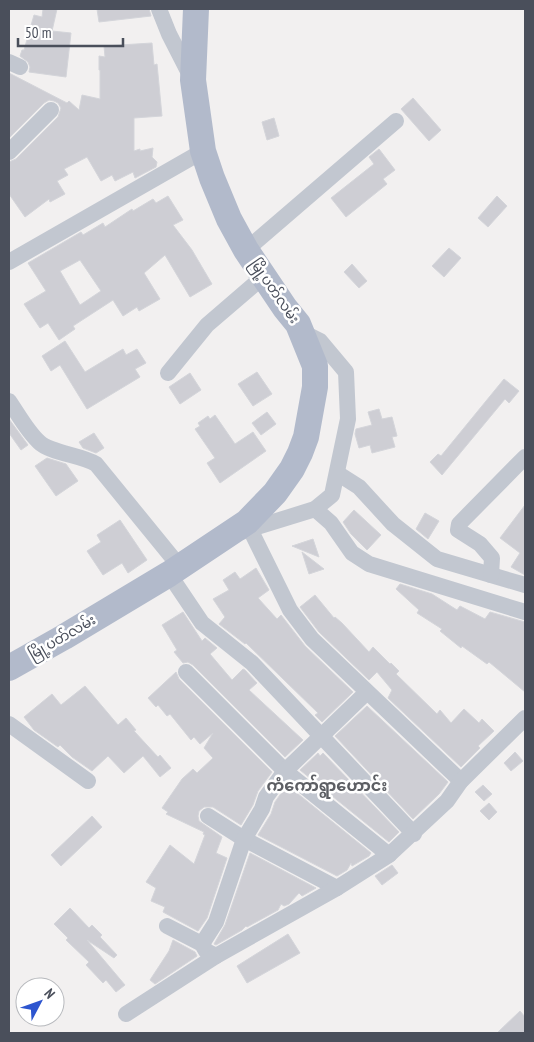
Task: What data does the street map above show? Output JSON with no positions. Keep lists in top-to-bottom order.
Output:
{
  "streets": {
    "main road": ["မြို့ပတ်လမ်း"]
  },
  "districts": ["ကံကော်ရွာဟောင်း"],
  "scale_bar": "50 m",
  "north": "top right"
}
